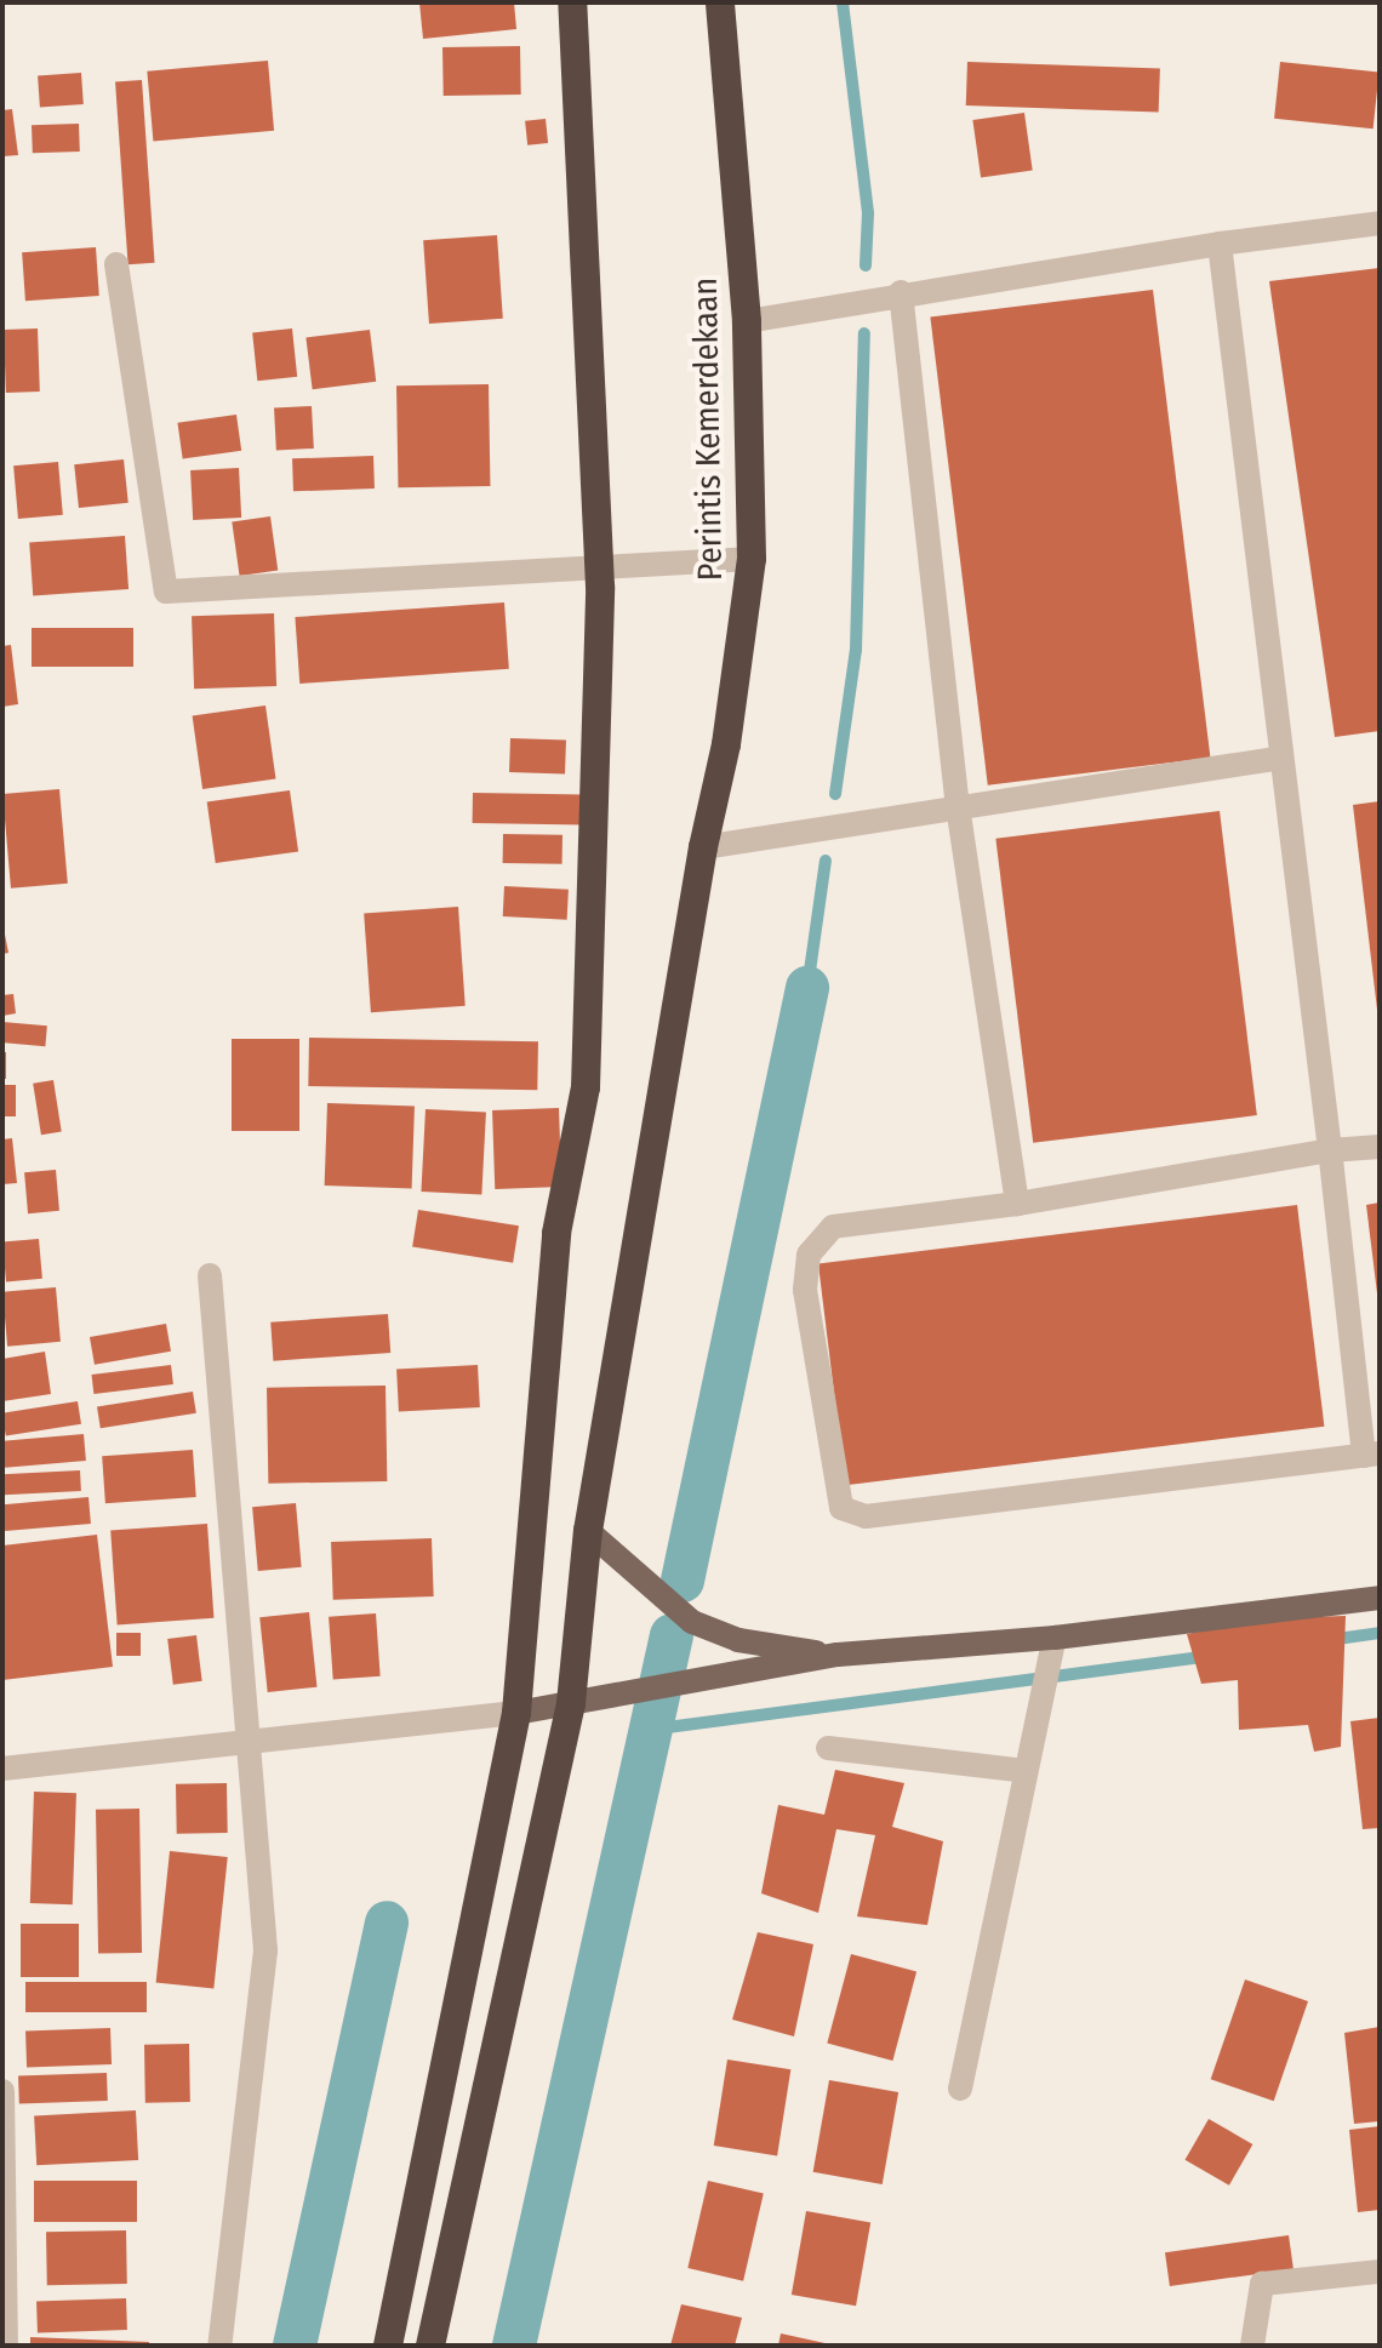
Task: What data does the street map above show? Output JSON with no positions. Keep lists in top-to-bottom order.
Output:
{
  "streets": {
    "highway": ["Perintis Kemerdekaan"]
  }
}
